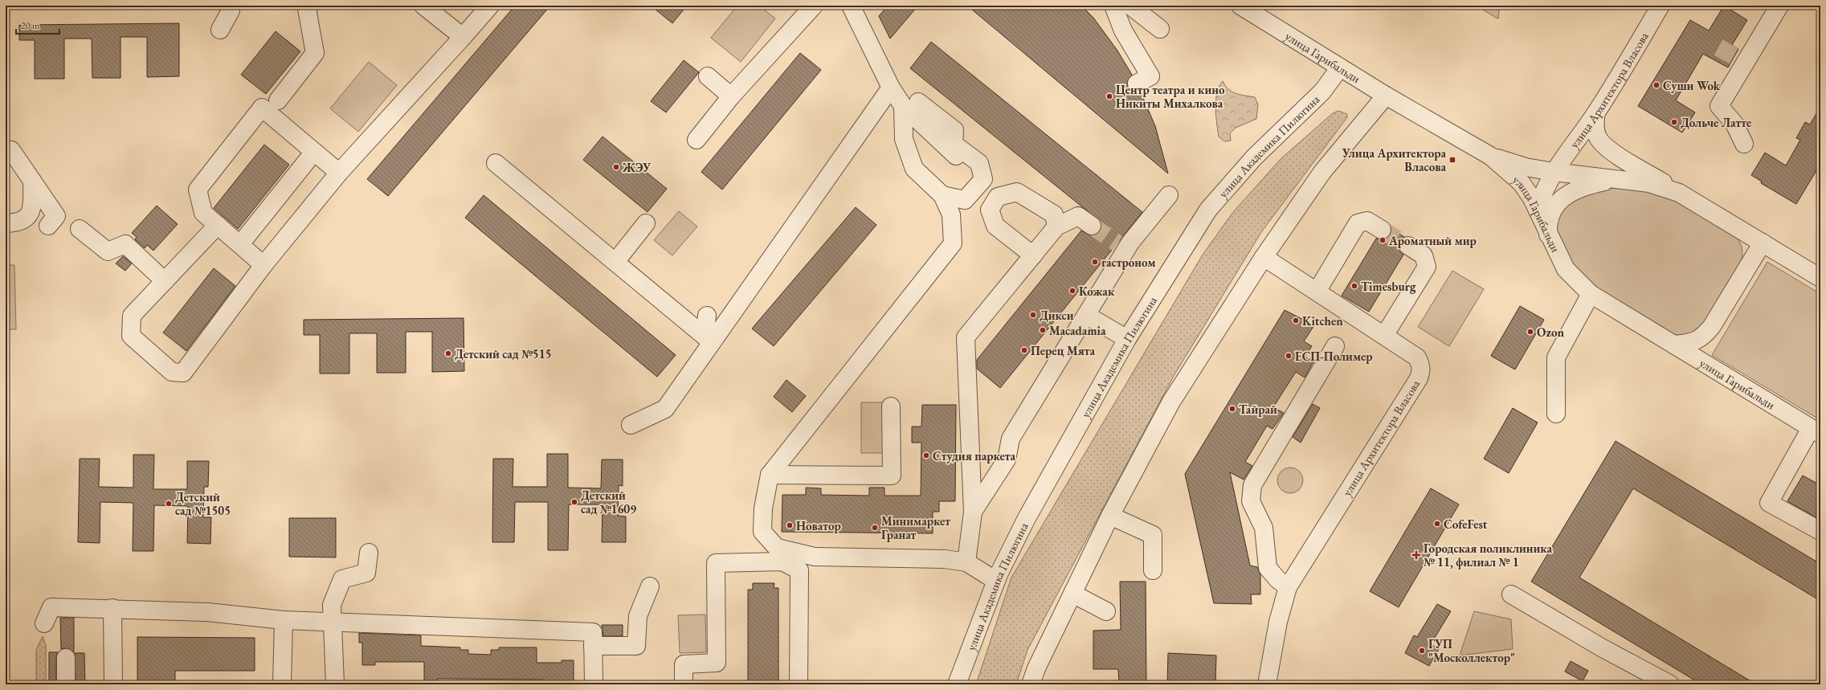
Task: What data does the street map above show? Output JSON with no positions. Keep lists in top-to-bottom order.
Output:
{
  "streets": {
    "street": ["улица Гарибальди", "улица Архитектора Власова", "улица Академика Пилюгина"]
  },
  "crossings": [
    ["улица Гарибальди", "улица Архитектора Власова"],
    ["улица Гарибальди", "улица Академика Пилюгина"]
  ],
  "places": {
    "other": [
      "Суши Wok",
      "Центр театра и кино Никиты Михалкова",
      "Дольче Латте",
      "ЖЭУ",
      "Ароматный мир",
      "гастроном",
      "Timesburg",
      "Кожак",
      "Дикси",
      "Kitchen",
      "Macadamia",
      "Ozon",
      "Перец Мята",
      "Детский сад №515",
      "ЕСП-Полимер",
      "Тайрай",
      "Студия паркета",
      "Детский сад №1609",
      "Детский сад №1505",
      "CofeFest",
      "Новатор",
      "Минимаркет Гранат",
      "ГУП \"Москоллектор\""
    ],
    "transit": ["Улица Архитектора Власова"],
    "health": ["Городская поликлиника № 11, филиал № 1"]
  },
  "scale_bar": "20 m"
}
